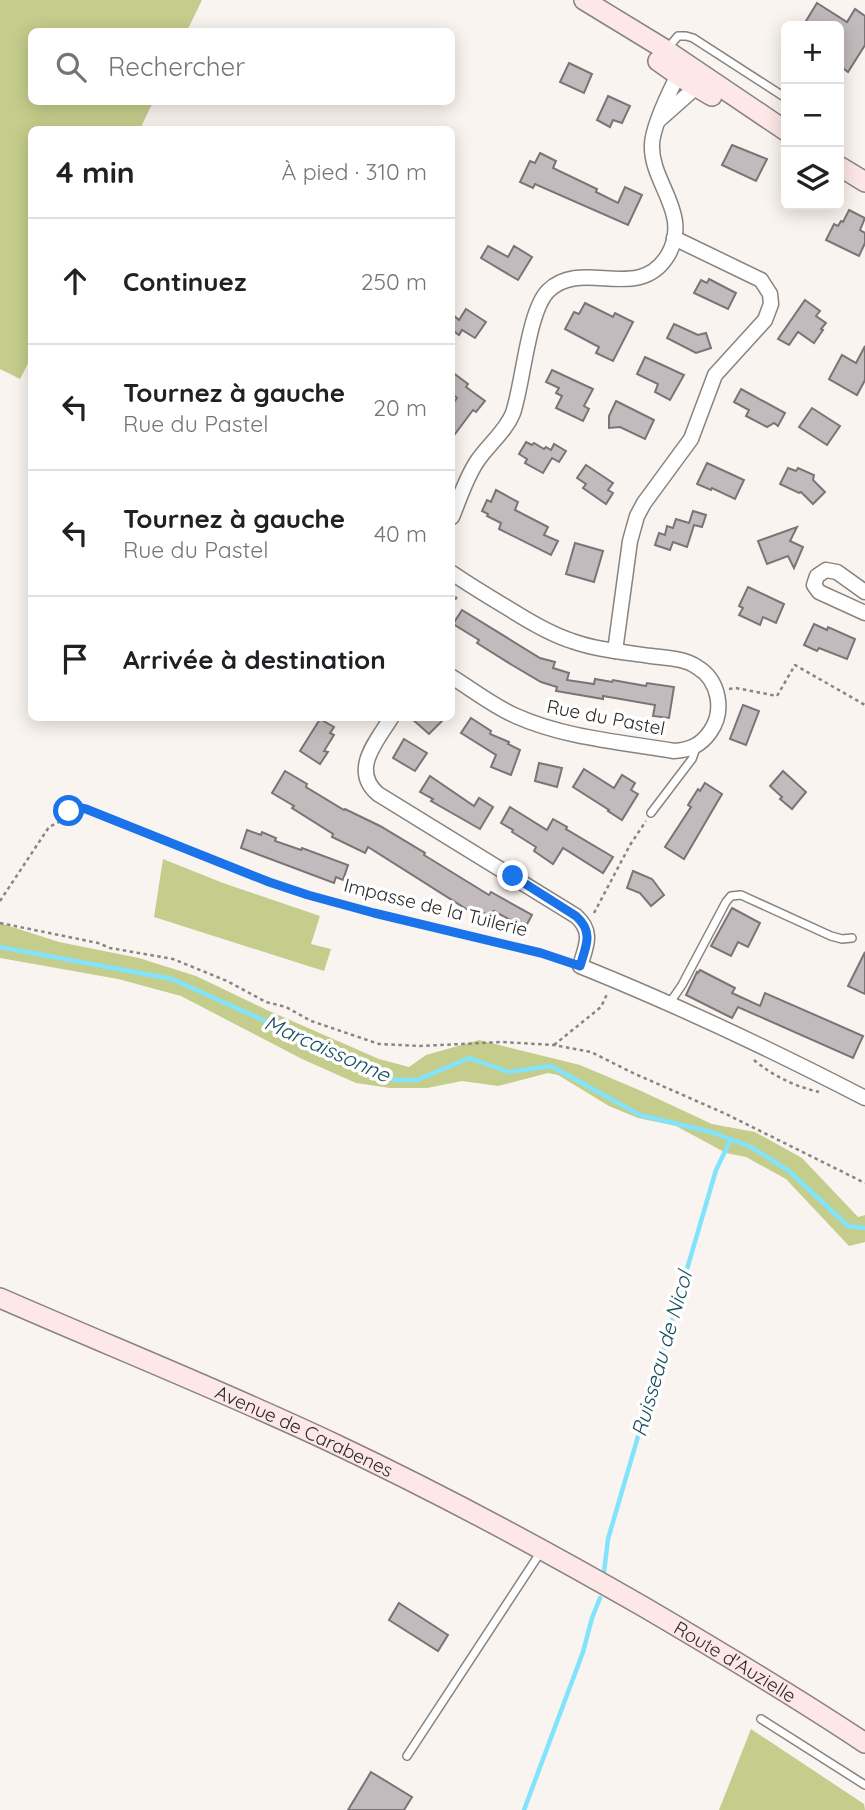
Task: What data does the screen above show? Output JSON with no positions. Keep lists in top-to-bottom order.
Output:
{
  "streets": {
    "street": ["Rue du Pastel", "Avenue de Carabenes", "Route d'Auzielle"],
    "path": ["Impasse de la Tuilerie"]
  },
  "crossings": [
    ["Avenue de Carabenes", "Route d'Auzielle"]
  ],
  "water": ["Marcaissonne", "Ruisseau de Nicol"],
  "page": {
    "map_buttons": ["+", "−"],
    "search": "Rechercher",
    "heading": ["4 min", "À pied · 310 m"],
    "list": [
      ["Continuez", "250 m"],
      ["Tournez à gauche", "Rue du Pastel", "20 m"],
      ["Tournez à gauche", "Rue du Pastel", "40 m"],
      "Arrivée à destination"
    ]
  }
}
